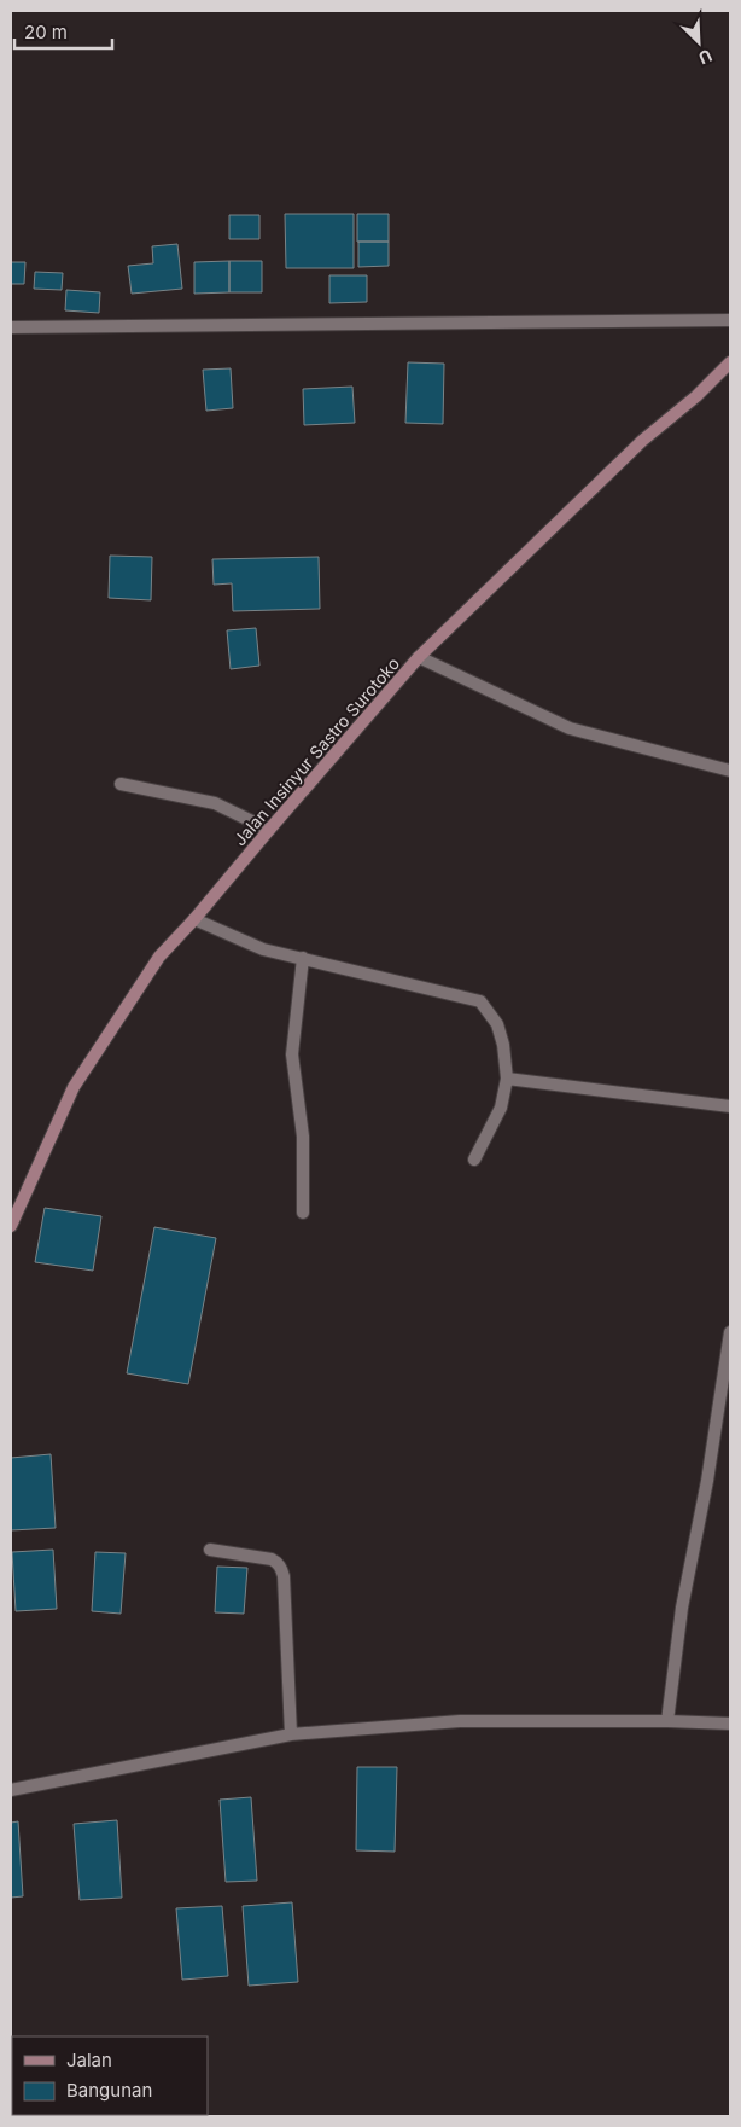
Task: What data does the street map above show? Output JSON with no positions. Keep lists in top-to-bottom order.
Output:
{
  "streets": {
    "street": ["Jalan Insinyur Sastro Surotoko"]
  },
  "legend": ["Jalan", "Bangunan"],
  "scale_bar": "20 m",
  "north": "bottom right"
}
